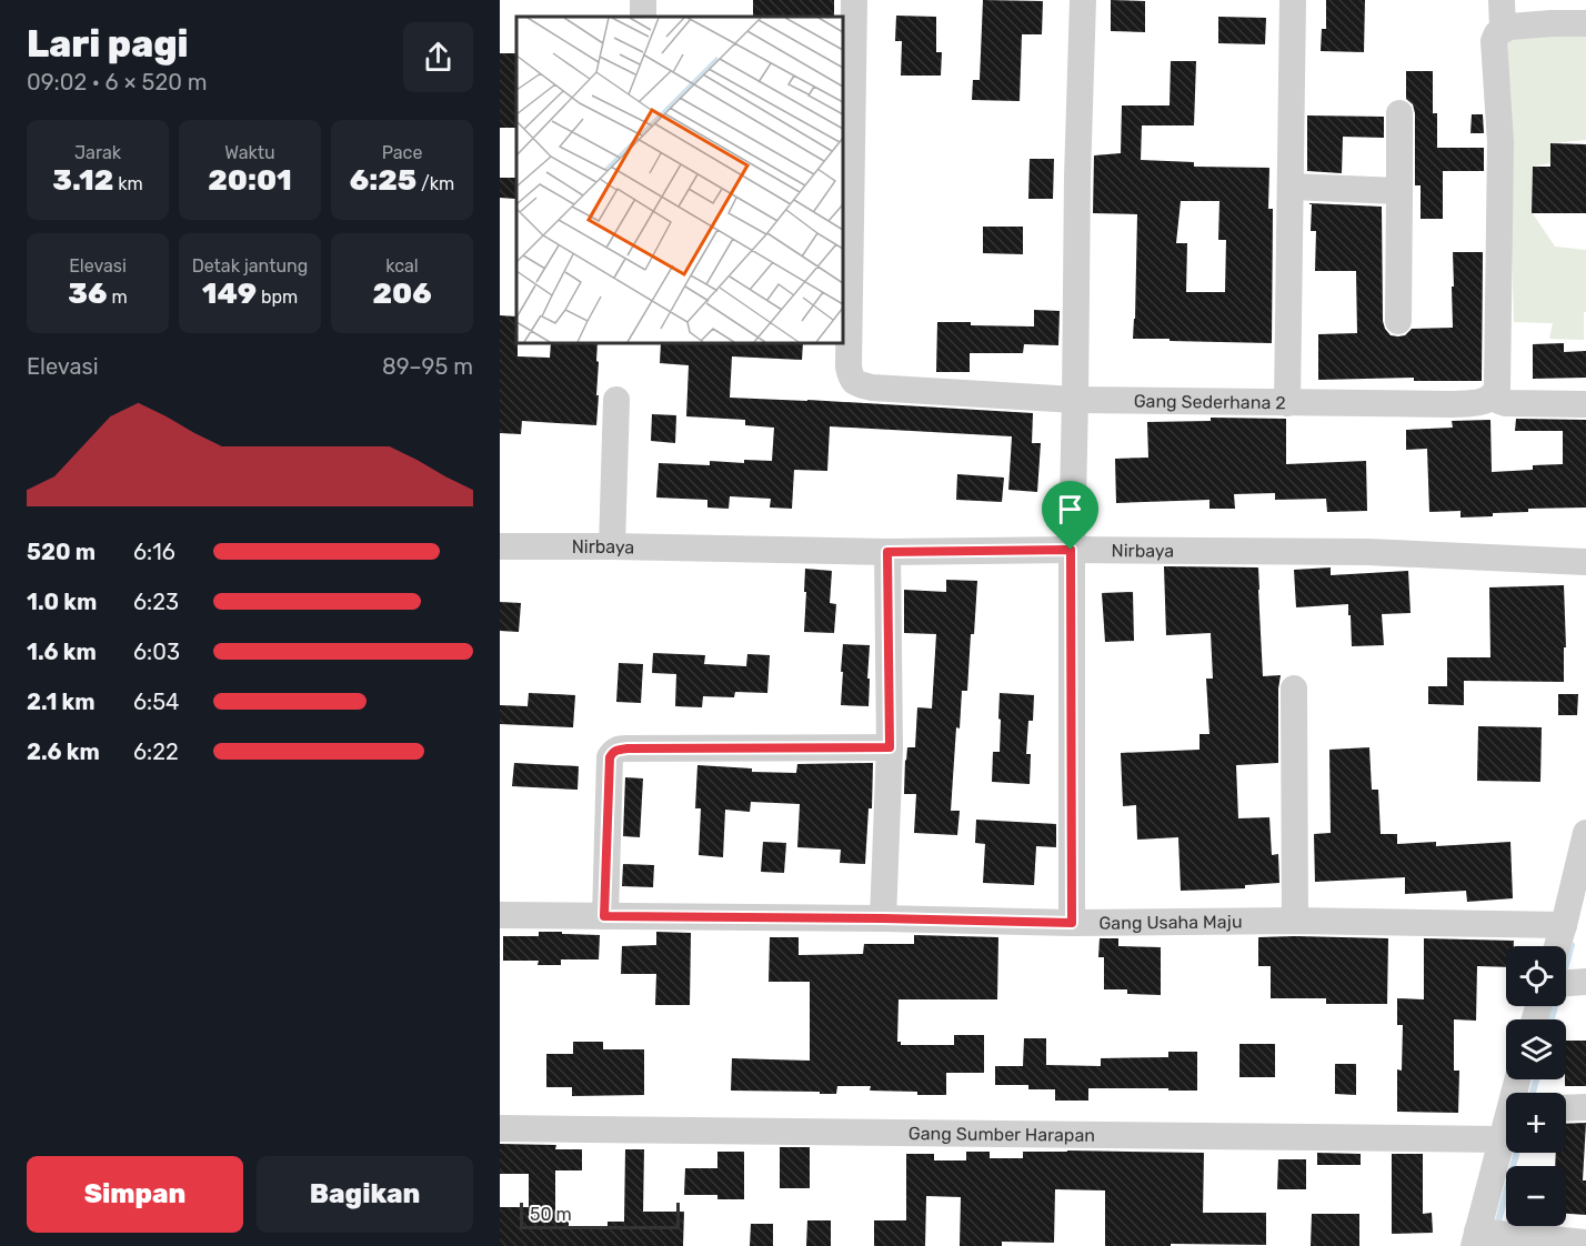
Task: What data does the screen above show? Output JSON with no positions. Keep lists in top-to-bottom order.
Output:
{
  "streets": {
    "street": [
      "Gang Sederhana 2",
      "Nirbaya",
      "Gang Usaha Maju",
      "Gang Sumber Harapan"
    ]
  },
  "scale_bar": "50 m",
  "page": {
    "heading": ["Lari pagi", "09:02 · 6 × 520 m"],
    "stats": [
      ["Jarak", "3.12 km"],
      ["Waktu", "20:01"],
      ["Pace", "6:25 /km"],
      ["Elevasi", "36 m"],
      ["Detak jantung", "149 bpm"],
      ["kcal", "206"]
    ],
    "chart": ["Elevasi", "89–95 m"],
    "list": [
      {
        "name": "520 m",
        "note": "6:16"
      },
      {
        "name": "1.0 km",
        "note": "6:23"
      },
      {
        "name": "1.6 km",
        "note": "6:03"
      },
      {
        "name": "2.1 km",
        "note": "6:54"
      },
      {
        "name": "2.6 km",
        "note": "6:22"
      }
    ],
    "map_buttons": ["+", "−"],
    "buttons": ["Simpan", "Bagikan"],
    "scale": "50 m"
  }
}
